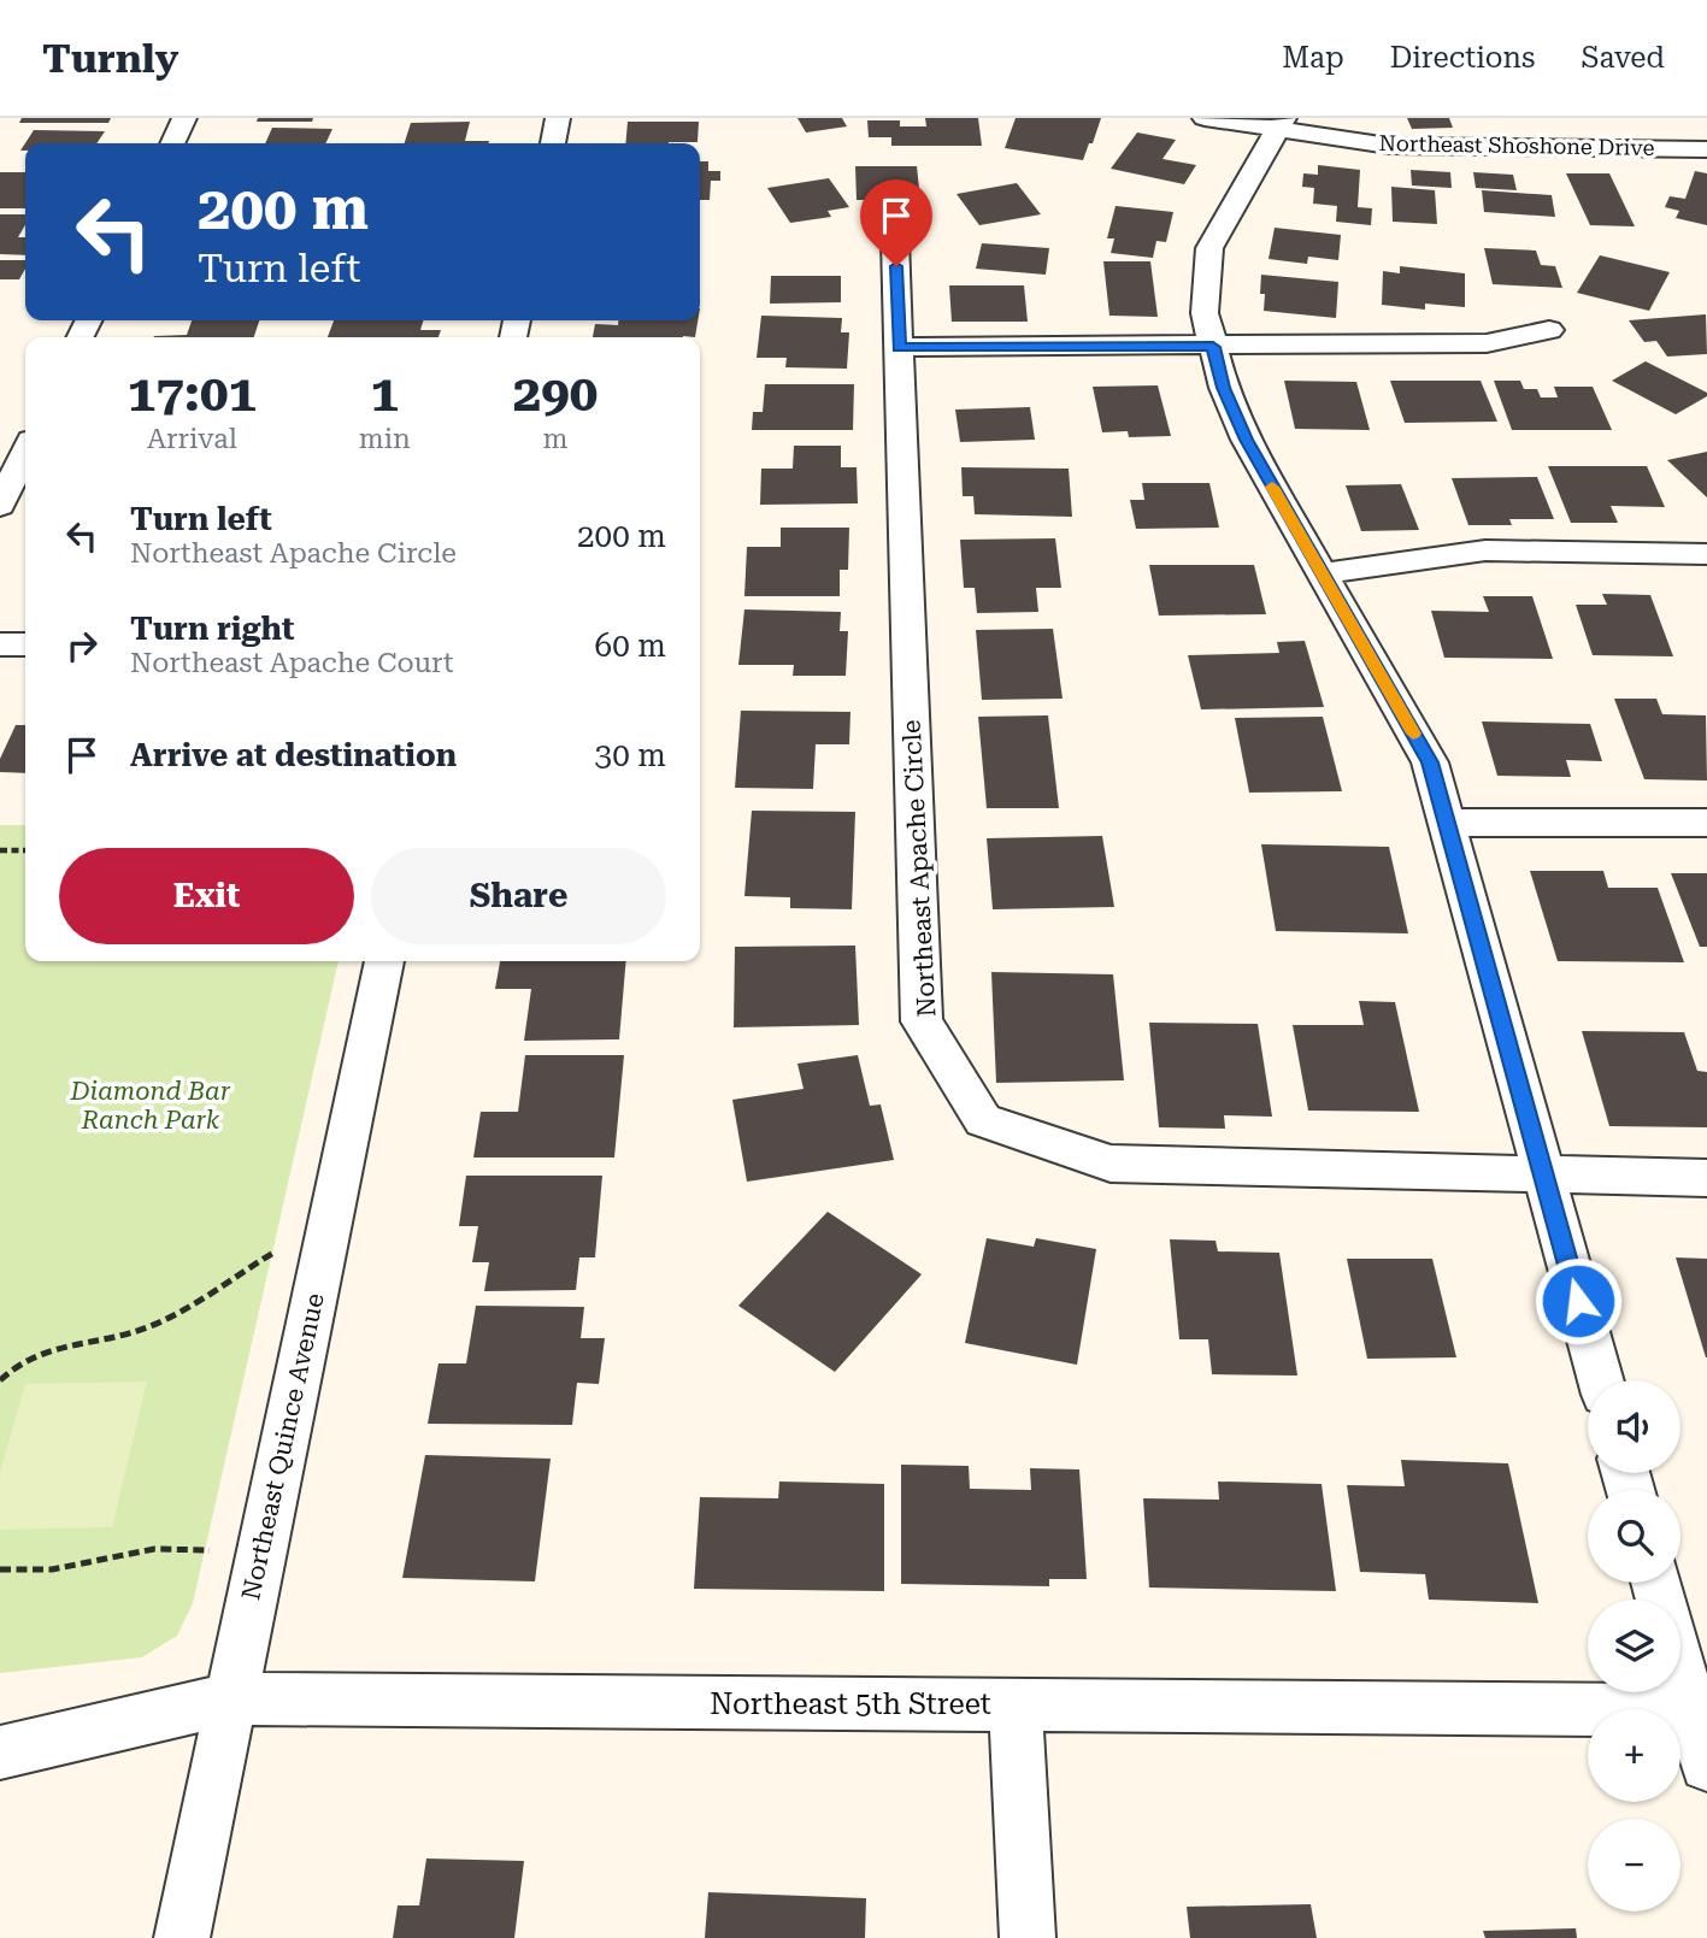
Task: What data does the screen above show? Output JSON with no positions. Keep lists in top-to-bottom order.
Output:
{
  "streets": {
    "street": [
      "Northeast Shoshone Drive",
      "Northeast Apache Circle",
      "Northeast Quince Avenue",
      "Northeast 5th Street"
    ]
  },
  "crossings": [
    ["Northeast Quince Avenue", "Northeast 5th Street"]
  ],
  "parks": ["Diamond Bar Ranch Park"],
  "page": {
    "header": "Turnly",
    "nav": ["Map", "Directions", "Saved"],
    "turn": ["200 m", "Turn left"],
    "eta": [
      "17:01",
      "Arrival",
      "1",
      "min",
      "290",
      "m"
    ],
    "list": [
      {
        "name": "Turn left",
        "note": "Northeast Apache Circle",
        "value": "200 m"
      },
      {
        "name": "Turn right",
        "note": "Northeast Apache Court",
        "value": "60 m"
      },
      {
        "name": "Arrive at destination",
        "value": "30 m"
      }
    ],
    "buttons": ["Exit", "Share"],
    "map_buttons": ["+", "−"]
  }
}
